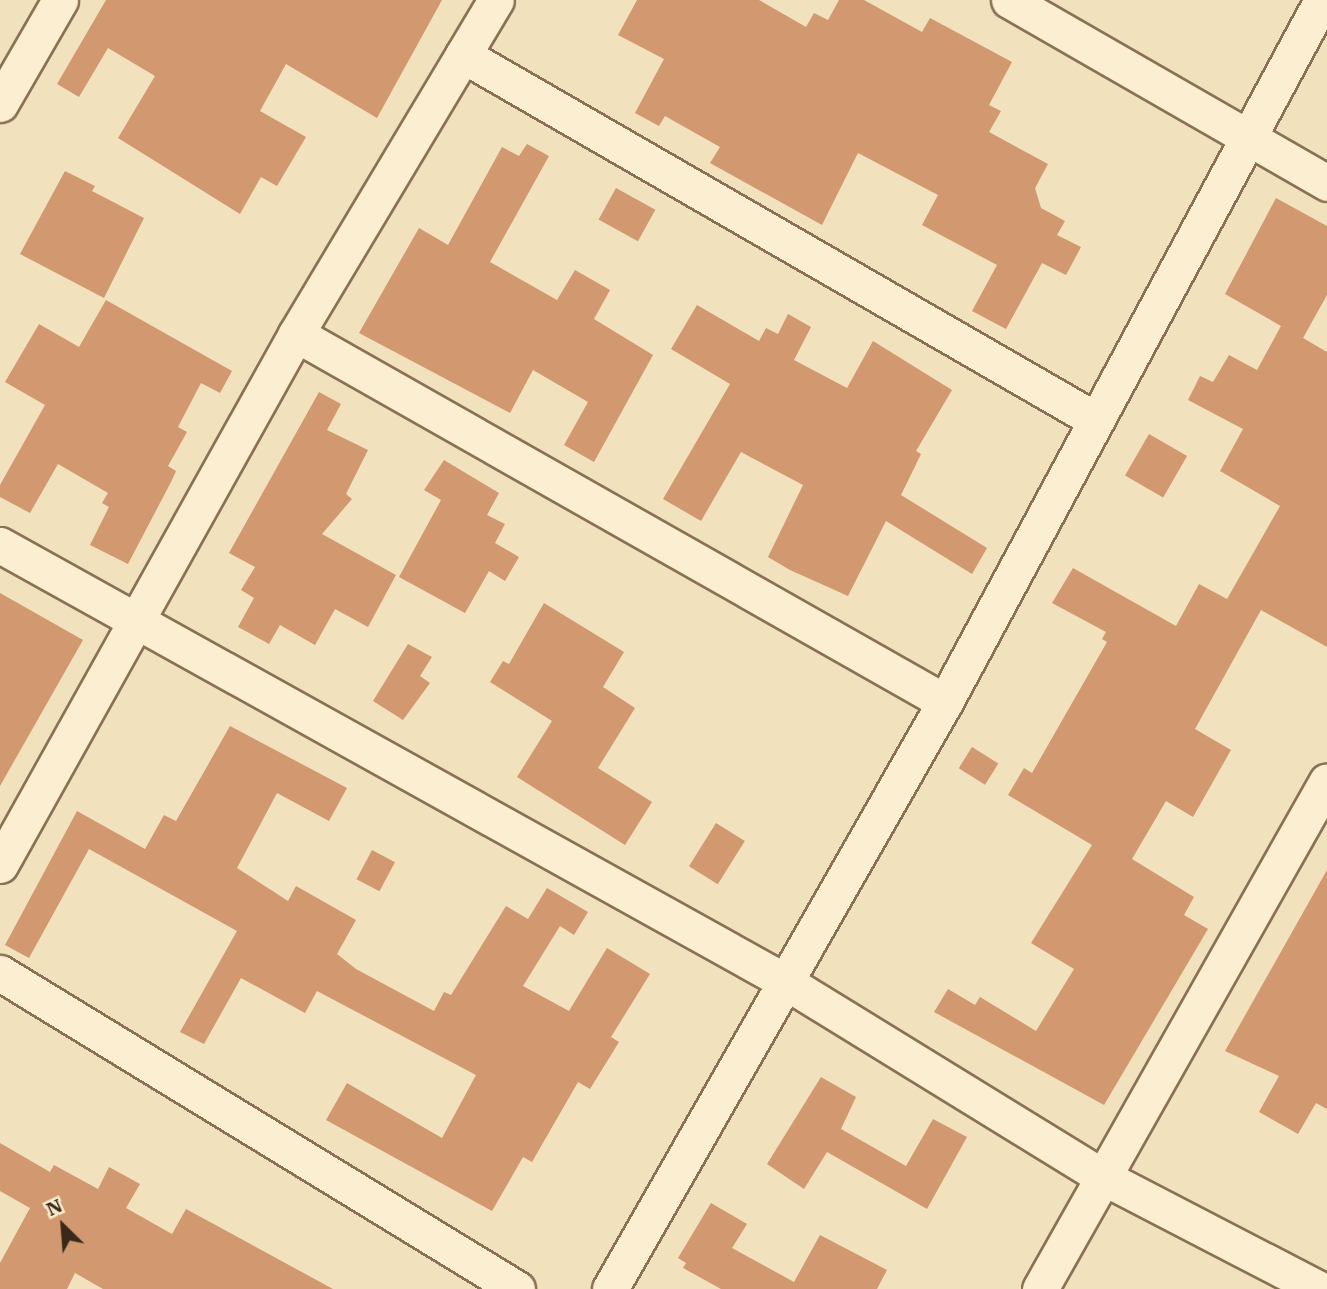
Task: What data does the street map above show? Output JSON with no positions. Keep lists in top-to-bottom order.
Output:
{
  "north": "top left"
}
